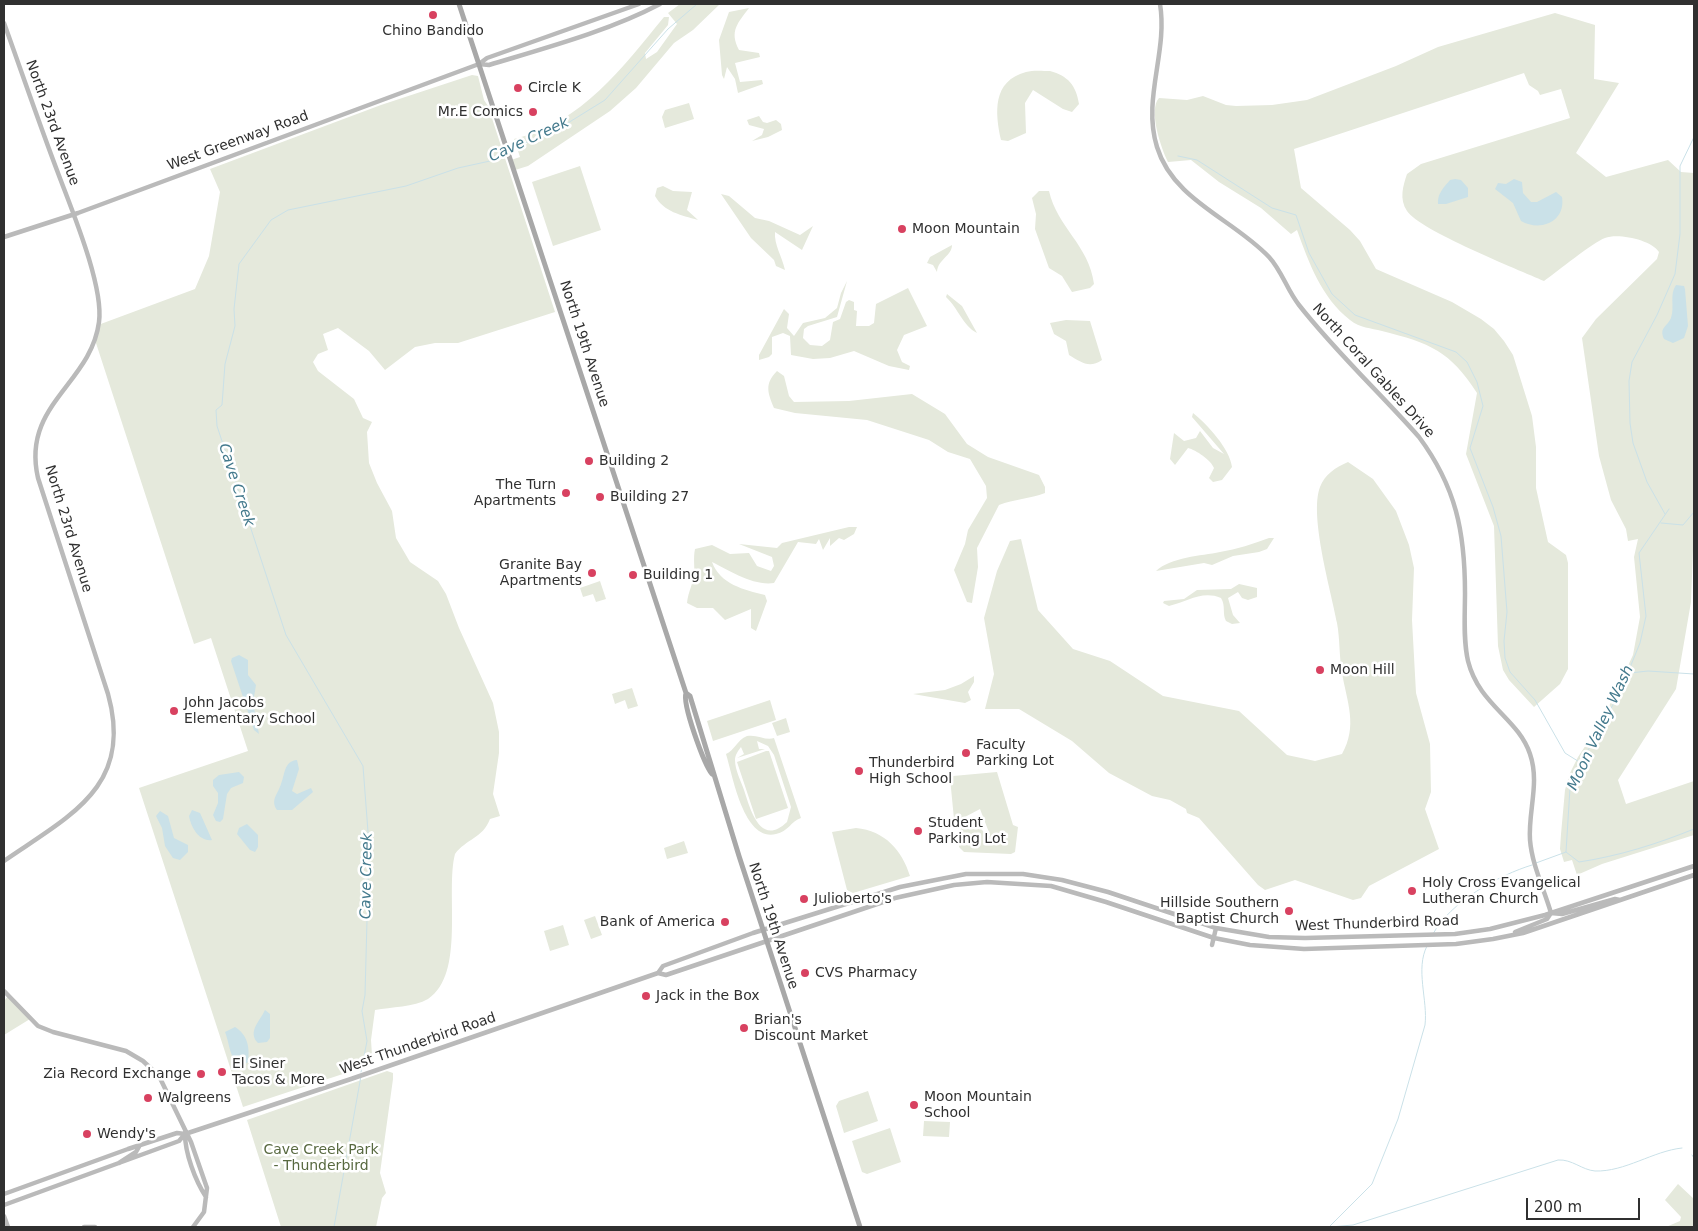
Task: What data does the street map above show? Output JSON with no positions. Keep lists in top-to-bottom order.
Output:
{
  "streets": {
    "main road": [
      "North 23rd Avenue",
      "West Greenway Road",
      "North 19th Avenue",
      "North Coral Gables Drive",
      "West Thunderbird Road"
    ]
  },
  "crossings": [
    ["North 23rd Avenue", "West Greenway Road"],
    ["West Greenway Road", "North 19th Avenue"],
    ["North 19th Avenue", "West Thunderbird Road"],
    ["North Coral Gables Drive", "West Thunderbird Road"]
  ],
  "water": ["Cave Creek", "Moon Valley Wash"],
  "parks": ["Cave Creek Park - Thunderbird"],
  "places": [
    "Chino Bandido",
    "Circle K",
    "Mr.E Comics",
    "Moon Mountain",
    "Building 2",
    "The Turn Apartments",
    "Building 27",
    "Granite Bay Apartments",
    "Building 1",
    "Moon Hill",
    "John Jacobs Elementary School",
    "Faculty Parking Lot",
    "Thunderbird High School",
    "Student Parking Lot",
    "Holy Cross Evangelical Lutheran Church",
    "Julioberto's",
    "Hillside Southern Baptist Church",
    "Bank of America",
    "CVS Pharmacy",
    "Jack in the Box",
    "Brian's Discount Market",
    "El Siner Tacos & More",
    "Zia Record Exchange",
    "Walgreens",
    "Moon Mountain School",
    "Wendy's"
  ],
  "scale_bar": "200 m"
}
